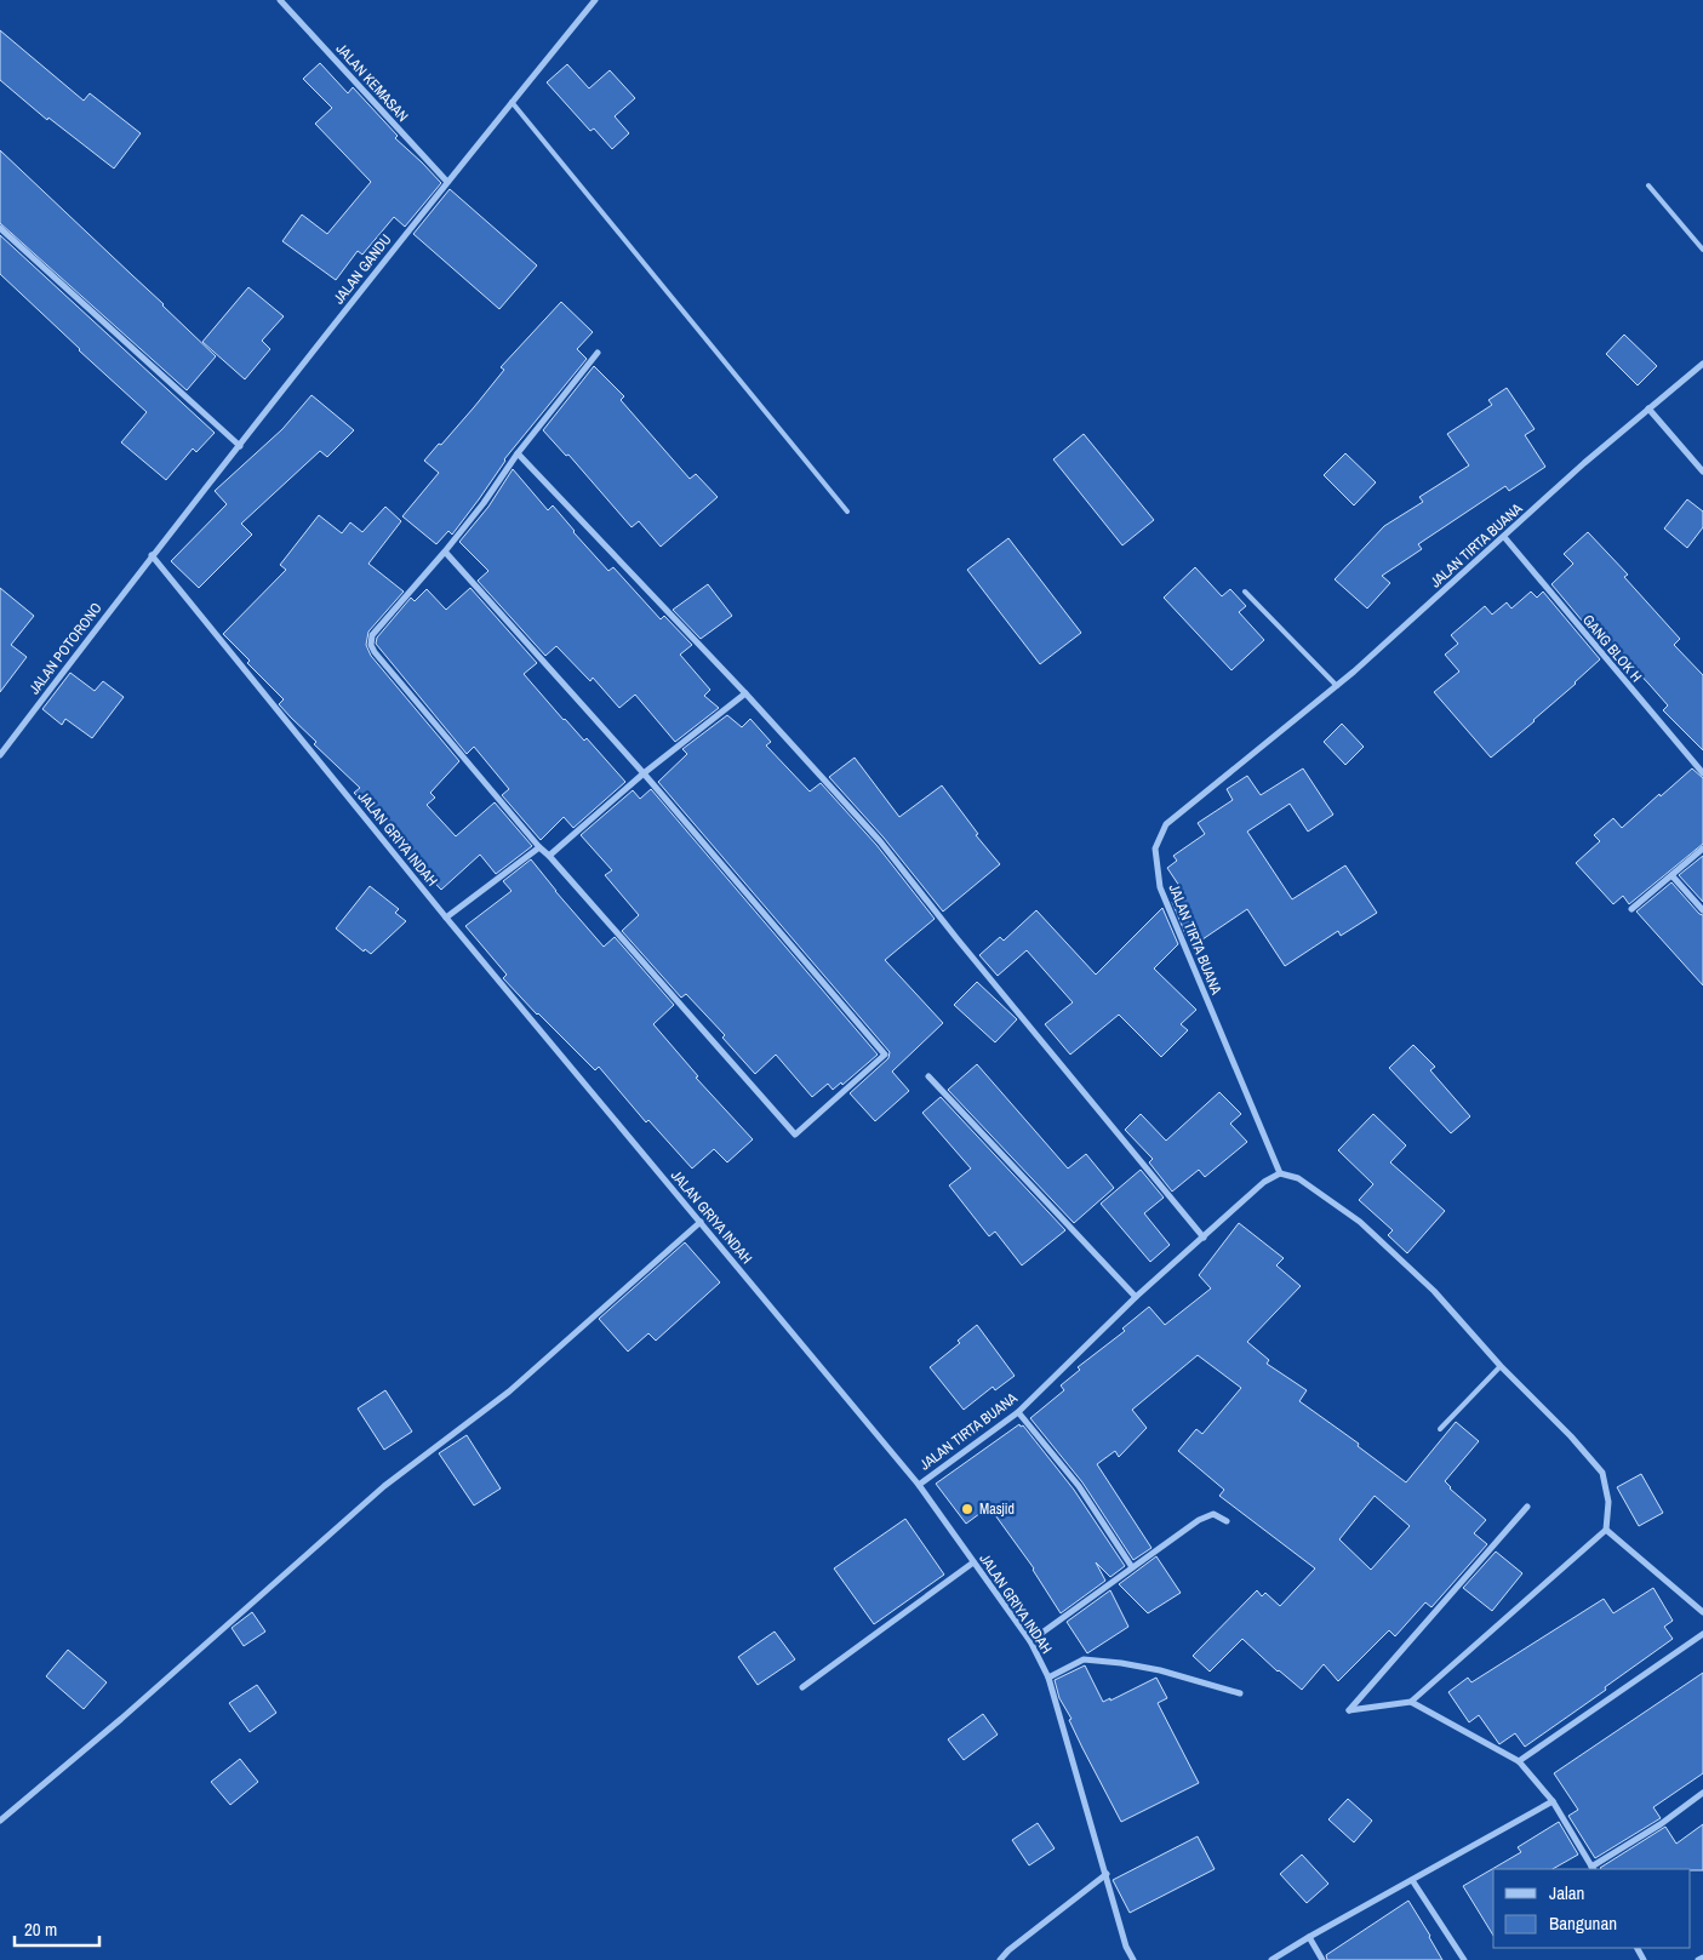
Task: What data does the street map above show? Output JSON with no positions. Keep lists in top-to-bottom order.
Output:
{
  "streets": {
    "street": [
      "JALAN KEMASAN",
      "JALAN GANDU",
      "JALAN TIRTA BUANA",
      "JALAN POTORONO",
      "GANG BLOK H",
      "JALAN GRIYA INDAH"
    ]
  },
  "crossings": [
    ["JALAN KEMASAN", "JALAN GANDU"],
    ["JALAN GANDU", "JALAN POTORONO"],
    ["JALAN GANDU", "JALAN GRIYA INDAH"],
    ["JALAN TIRTA BUANA", "GANG BLOK H"],
    ["JALAN TIRTA BUANA", "JALAN GRIYA INDAH"],
    ["JALAN POTORONO", "JALAN GRIYA INDAH"]
  ],
  "places": ["Masjid"],
  "legend": ["Jalan", "Bangunan"],
  "scale_bar": "20 m"
}
